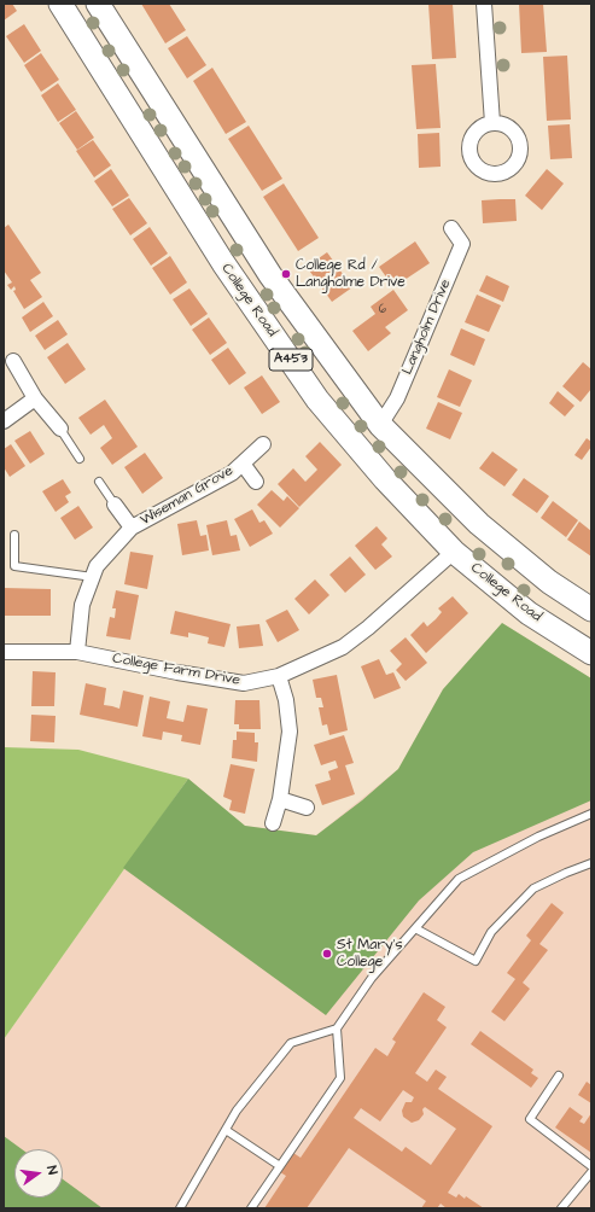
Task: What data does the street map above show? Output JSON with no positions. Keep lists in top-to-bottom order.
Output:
{
  "streets": {
    "main road": ["College Road", "A453"],
    "street": ["Langholm Drive", "Wiseman Grove", "College Farm Drive"]
  },
  "crossings": [
    ["College Road", "College Farm Drive"],
    ["Langholm Drive", "A453"],
    ["Wiseman Grove", "College Farm Drive"]
  ],
  "places": ["College Rd / Langholme Drive", "St Mary's College"],
  "house_numbers": ["6"],
  "north": "right"
}
